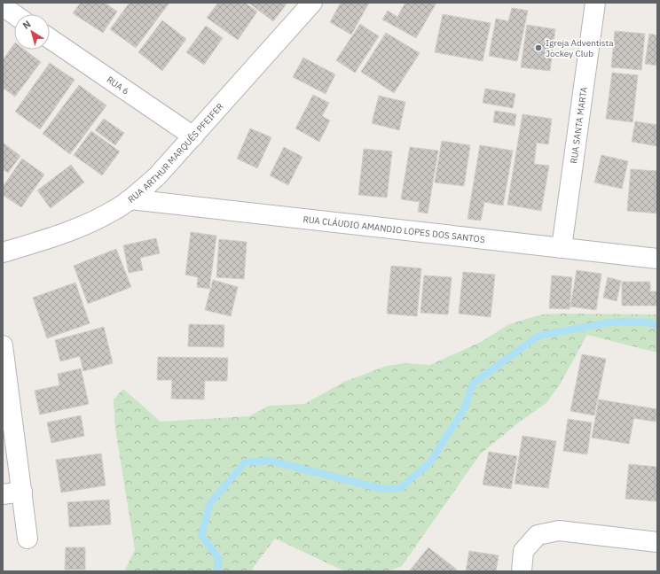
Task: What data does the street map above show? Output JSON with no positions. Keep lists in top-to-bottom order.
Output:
{
  "streets": {
    "street": [
      "RUA 6",
      "RUA SANTA MARTA",
      "RUA ARTHUR MARQUÊS PFEIFER",
      "RUA CLÁUDIO AMANDIO LOPES DOS SANTOS"
    ]
  },
  "crossings": [
    ["RUA 6", "RUA ARTHUR MARQUÊS PFEIFER"],
    ["RUA SANTA MARTA", "RUA CLÁUDIO AMANDIO LOPES DOS SANTOS"],
    ["RUA ARTHUR MARQUÊS PFEIFER", "RUA CLÁUDIO AMANDIO LOPES DOS SANTOS"]
  ],
  "places": ["Igreja Adventista Jockey Club"],
  "north": "top left"
}
